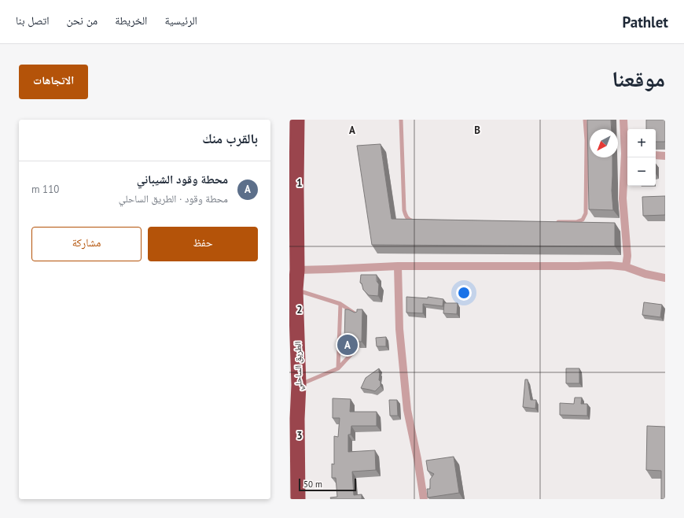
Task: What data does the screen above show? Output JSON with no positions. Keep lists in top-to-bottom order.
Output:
{
  "streets": {
    "highway": ["الطريق الساحلي"]
  },
  "scale_bar": "50 m",
  "north": "bottom left",
  "page": {
    "header": "Pathlet",
    "nav": [
      "الرئيسية",
      "الخريطة",
      "من نحن",
      "اتصل بنا"
    ],
    "title": "موقعنا",
    "buttons": [
      "الاتجاهات",
      ["حفظ", "مشاركة"]
    ],
    "heading": "بالقرب منك",
    "map_buttons": ["+", "−"],
    "list": [
      {
        "mark": "A",
        "name": "محطة وقود الشيباني",
        "note": "محطة وقود · الطريق الساحلي",
        "value": "110 m"
      }
    ],
    "pins": "A",
    "scale": "50 m"
  },
  "grid": {
    "columns": ["A", "B"],
    "rows": ["1", "2", "3"]
  }
}
